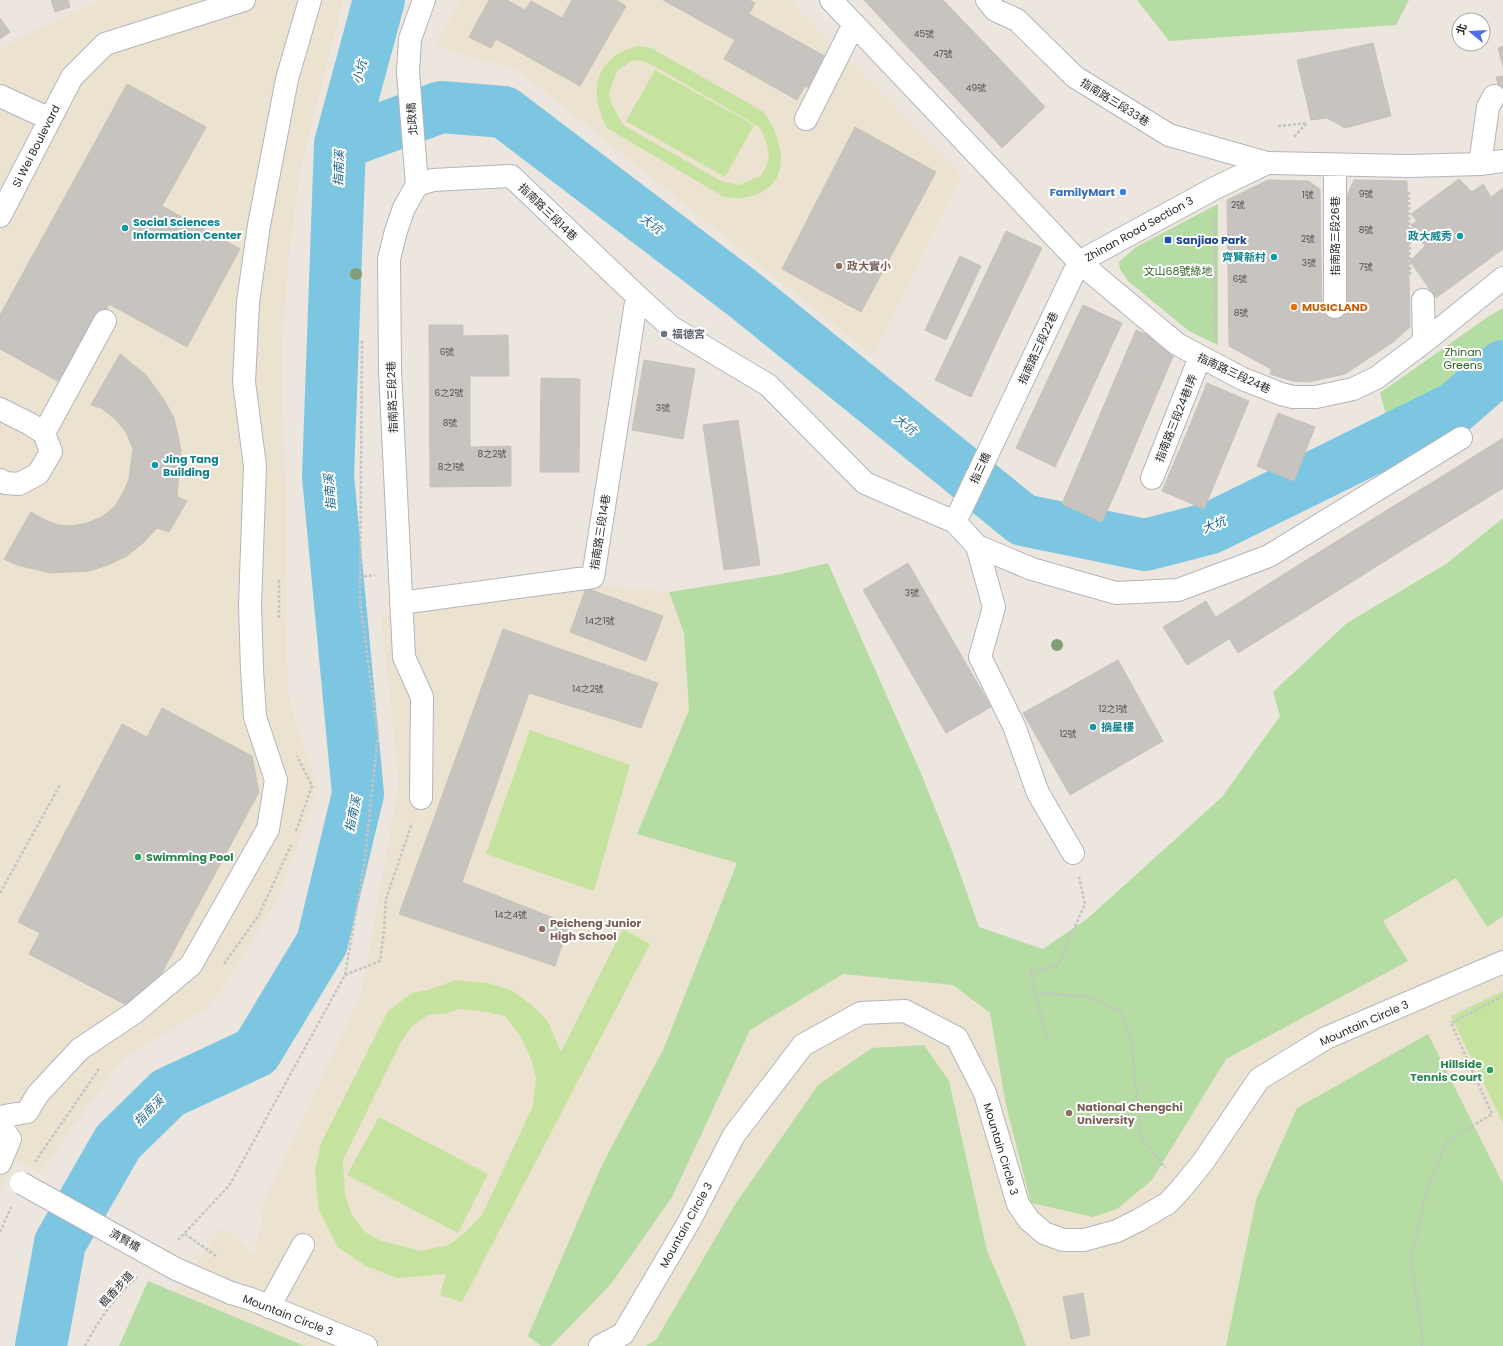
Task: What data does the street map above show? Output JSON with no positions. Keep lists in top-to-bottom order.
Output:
{
  "streets": {
    "street": [
      "指南路三段33巷",
      "北政橋",
      "Si Wei Boulevard",
      "指南路三段14巷",
      "Zhinan Road Section 3",
      "指南路三段26巷",
      "指南路三段22巷",
      "指南路三段24巷",
      "指南路三段2巷",
      "指南路三段24巷1弄",
      "指三橋",
      "Mountain Circle 3",
      "濟賢橋"
    ],
    "path": ["楓香步道"]
  },
  "crossings": [
    ["指南路三段33巷", "Zhinan Road Section 3"],
    ["北政橋", "指南路三段14巷"],
    ["北政橋", "指南路三段2巷"],
    ["指南路三段14巷", "指南路三段2巷"],
    ["指南路三段14巷", "指三橋"],
    ["Zhinan Road Section 3", "指南路三段26巷"],
    ["Zhinan Road Section 3", "指南路三段22巷"],
    ["Zhinan Road Section 3", "指南路三段24巷"],
    ["指南路三段22巷", "指南路三段24巷"],
    ["指南路三段22巷", "指三橋"],
    ["指南路三段24巷", "指南路三段24巷1弄"],
    ["Mountain Circle 3", "濟賢橋"]
  ],
  "water": ["小坑", "指南溪", "大坑"],
  "parks": ["文山68號綠地", "Zhinan Greens"],
  "places": {
    "other": [
      "FamilyMart",
      "Social Sciences Information Center",
      "政大威秀",
      "齊賢新村",
      "政大實小",
      "MUSICLAND",
      "福德宮",
      "Jing Tang Building",
      "摘星樓",
      "Swimming Pool",
      "Peicheng Junior High School",
      "Hillside Tennis Court",
      "National Chengchi University"
    ],
    "transit": ["Sanjiao Park"]
  },
  "house_numbers": [
    "45號",
    "47號",
    "49號",
    "9號",
    "1號",
    "2號",
    "8號",
    "2號",
    "3號",
    "7號",
    "6號",
    "8號",
    "6號",
    "6之2號",
    "3號",
    "8號",
    "8之2號",
    "8之1號",
    "3號",
    "14之1號",
    "14之2號",
    "12之1號",
    "12號",
    "14之4號"
  ],
  "north": "left"
}
